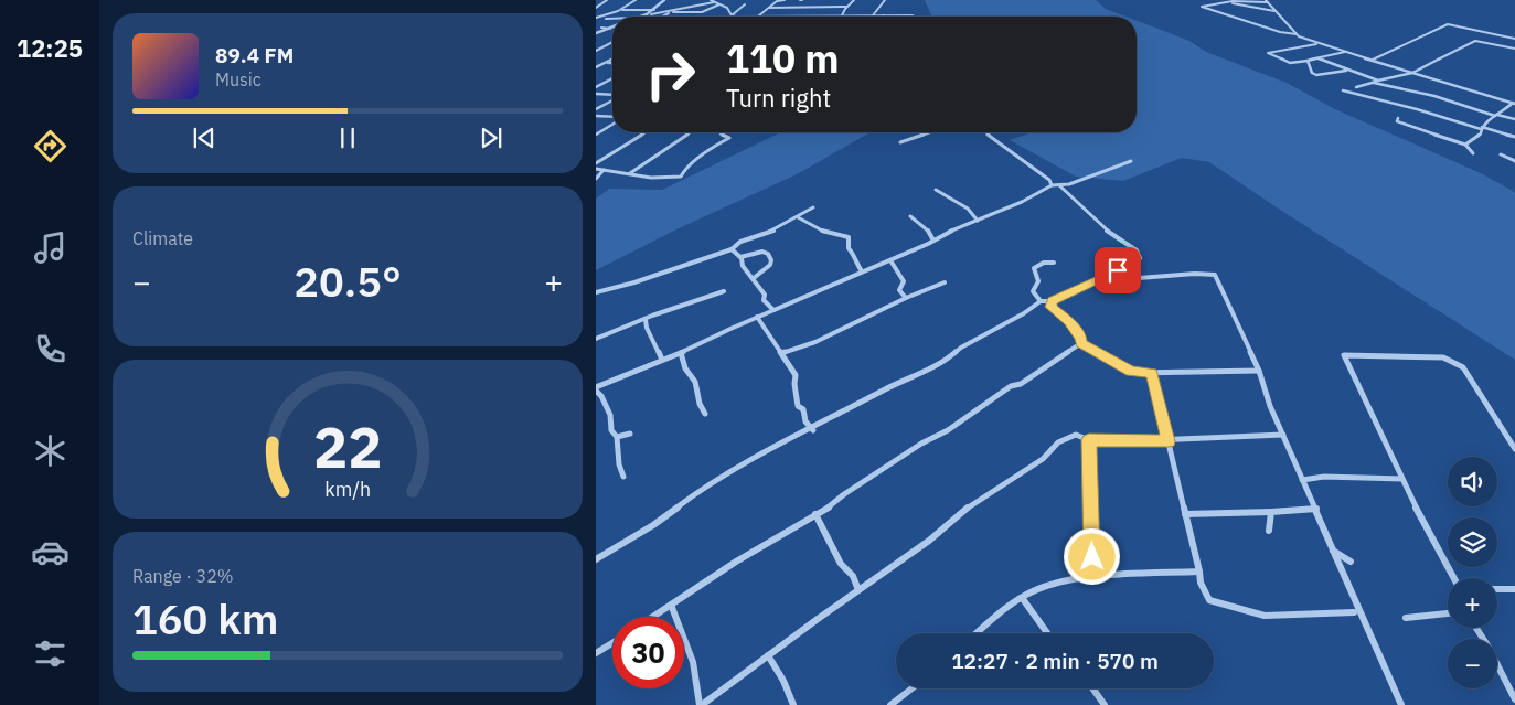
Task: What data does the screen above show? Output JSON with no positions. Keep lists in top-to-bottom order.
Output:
{
  "page": {
    "tabs": "12:25",
    "turn": ["110 m", "Turn right"],
    "song": ["89.4 FM", "Music"],
    "tile": [
      "Climate",
      ["Range · 32%", "160 km"]
    ],
    "heat": ["−", "20.5°", "+"],
    "map_buttons": ["+", "−"],
    "limit": "30",
    "trip": "12:27 · 2 min · 570 m",
    "gauge": ["22", "km/h"]
  }
}
